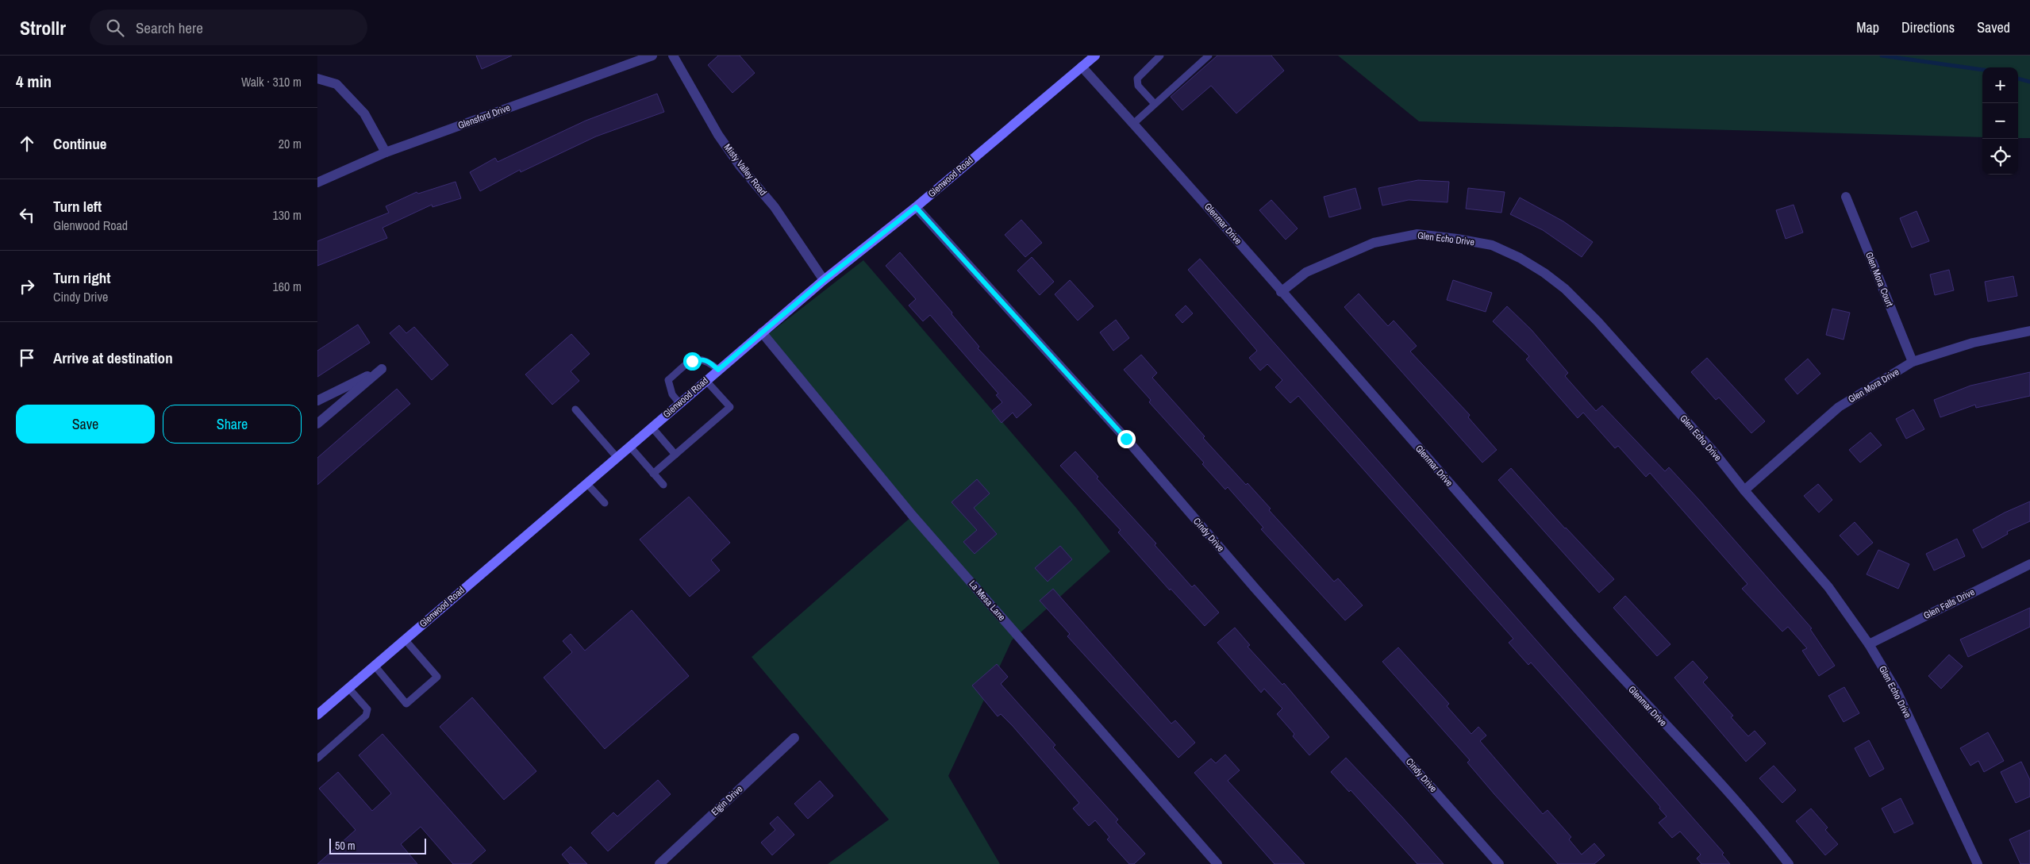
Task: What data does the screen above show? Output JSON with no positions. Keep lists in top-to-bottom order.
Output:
{
  "streets": {
    "main road": ["Glenwood Road"],
    "street": [
      "Glensford Drive",
      "Misty Valley Road",
      "Glenmar Drive",
      "Glen Echo Drive",
      "Glen Mora Court",
      "Glen Mora Drive",
      "Cindy Drive",
      "La Mesa Lane",
      "Glen Falls Drive",
      "Elgin Drive"
    ]
  },
  "crossings": [
    ["Misty Valley Road", "Glenwood Road"],
    ["Glenwood Road", "Glenmar Drive"],
    ["Glenwood Road", "Cindy Drive"],
    ["Glenwood Road", "La Mesa Lane"],
    ["Glenmar Drive", "Glen Echo Drive"],
    ["Glen Echo Drive", "Glen Mora Drive"],
    ["Glen Echo Drive", "Glen Falls Drive"],
    ["Glen Mora Court", "Glen Mora Drive"]
  ],
  "scale_bar": "50 m",
  "page": {
    "header": "Strollr",
    "search": "Search here",
    "nav": ["Map", "Directions", "Saved"],
    "heading": ["4 min", "Walk · 310 m"],
    "map_buttons": ["+", "−"],
    "list": [
      ["Continue", "20 m"],
      ["Turn left", "Glenwood Road", "130 m"],
      ["Turn right", "Cindy Drive", "160 m"],
      "Arrive at destination"
    ],
    "buttons": ["Save", "Share"],
    "scale": "50 m"
  }
}
